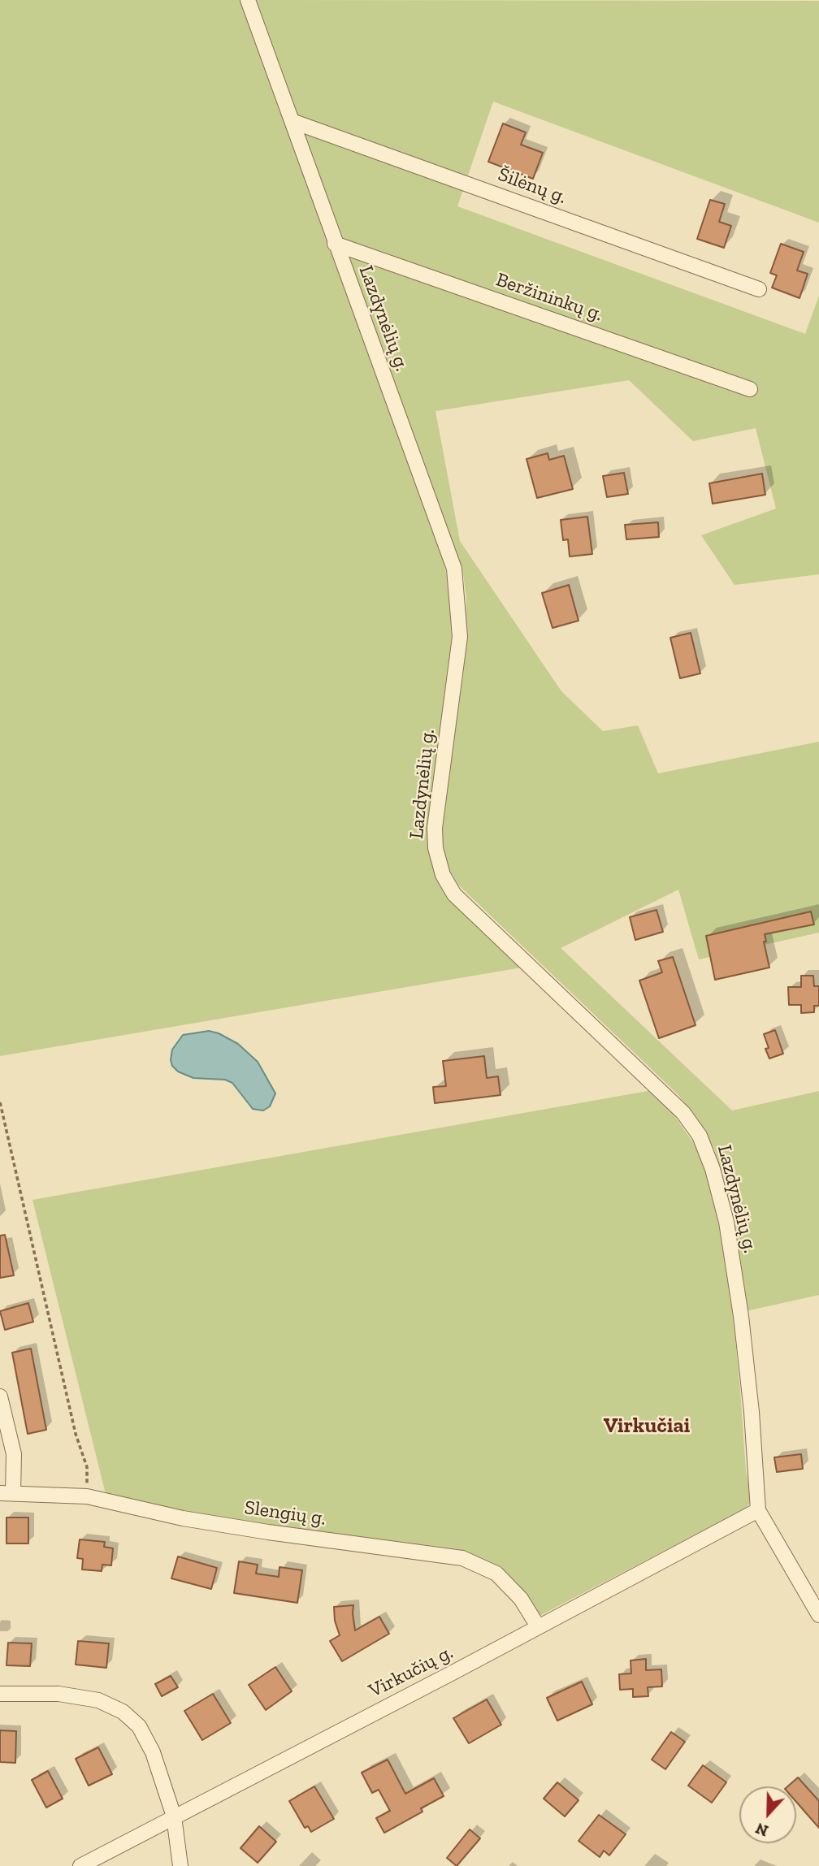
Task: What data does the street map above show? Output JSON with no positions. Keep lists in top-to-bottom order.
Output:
{
  "streets": {
    "street": [
      "Šilėnų g.",
      "Beržininkų g.",
      "Lazdynėlių g.",
      "Slengių g.",
      "Virkučių g."
    ]
  },
  "crossings": [
    ["Šilėnų g.", "Lazdynėlių g."],
    ["Beržininkų g.", "Lazdynėlių g."],
    ["Lazdynėlių g.", "Virkučių g."],
    ["Slengių g.", "Virkučių g."]
  ],
  "districts": ["Virkučiai"],
  "north": "bottom"
}
